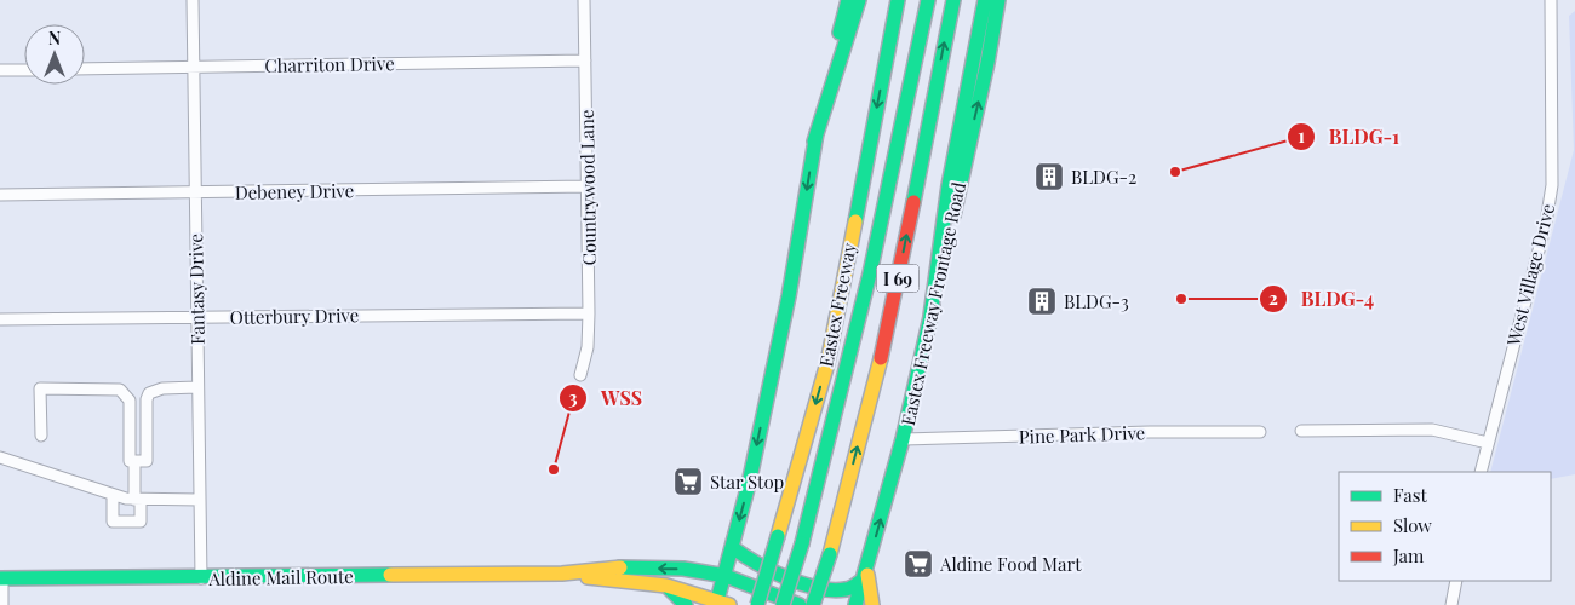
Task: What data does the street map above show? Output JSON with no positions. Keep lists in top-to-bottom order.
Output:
{
  "streets": {
    "main road": [
      "I 69",
      "Eastex Freeway Frontage Road",
      "Eastex Freeway",
      "Aldine Mail Route"
    ],
    "street": [
      "Charriton Drive",
      "Countrywood Lane",
      "Debeney Drive",
      "West Village Drive",
      "Fantasy Drive",
      "Otterbury Drive",
      "Pine Park Drive"
    ]
  },
  "crossings": [
    ["Charriton Drive", "Countrywood Lane"],
    ["Charriton Drive", "Fantasy Drive"],
    ["Countrywood Lane", "Debeney Drive"],
    ["Countrywood Lane", "Otterbury Drive"],
    ["Debeney Drive", "Fantasy Drive"],
    ["Fantasy Drive", "Otterbury Drive"],
    ["Fantasy Drive", "Aldine Mail Route"],
    ["Eastex Freeway Frontage Road", "Pine Park Drive"]
  ],
  "places": {
    "other": ["BLDG-1", "BLDG-4", "WSS"],
    "building": ["BLDG-2", "BLDG-3"],
    "supermarket": ["Star Stop", "Aldine Food Mart"]
  },
  "legend": ["Fast", "Slow", "Jam"],
  "north": "top"
}
